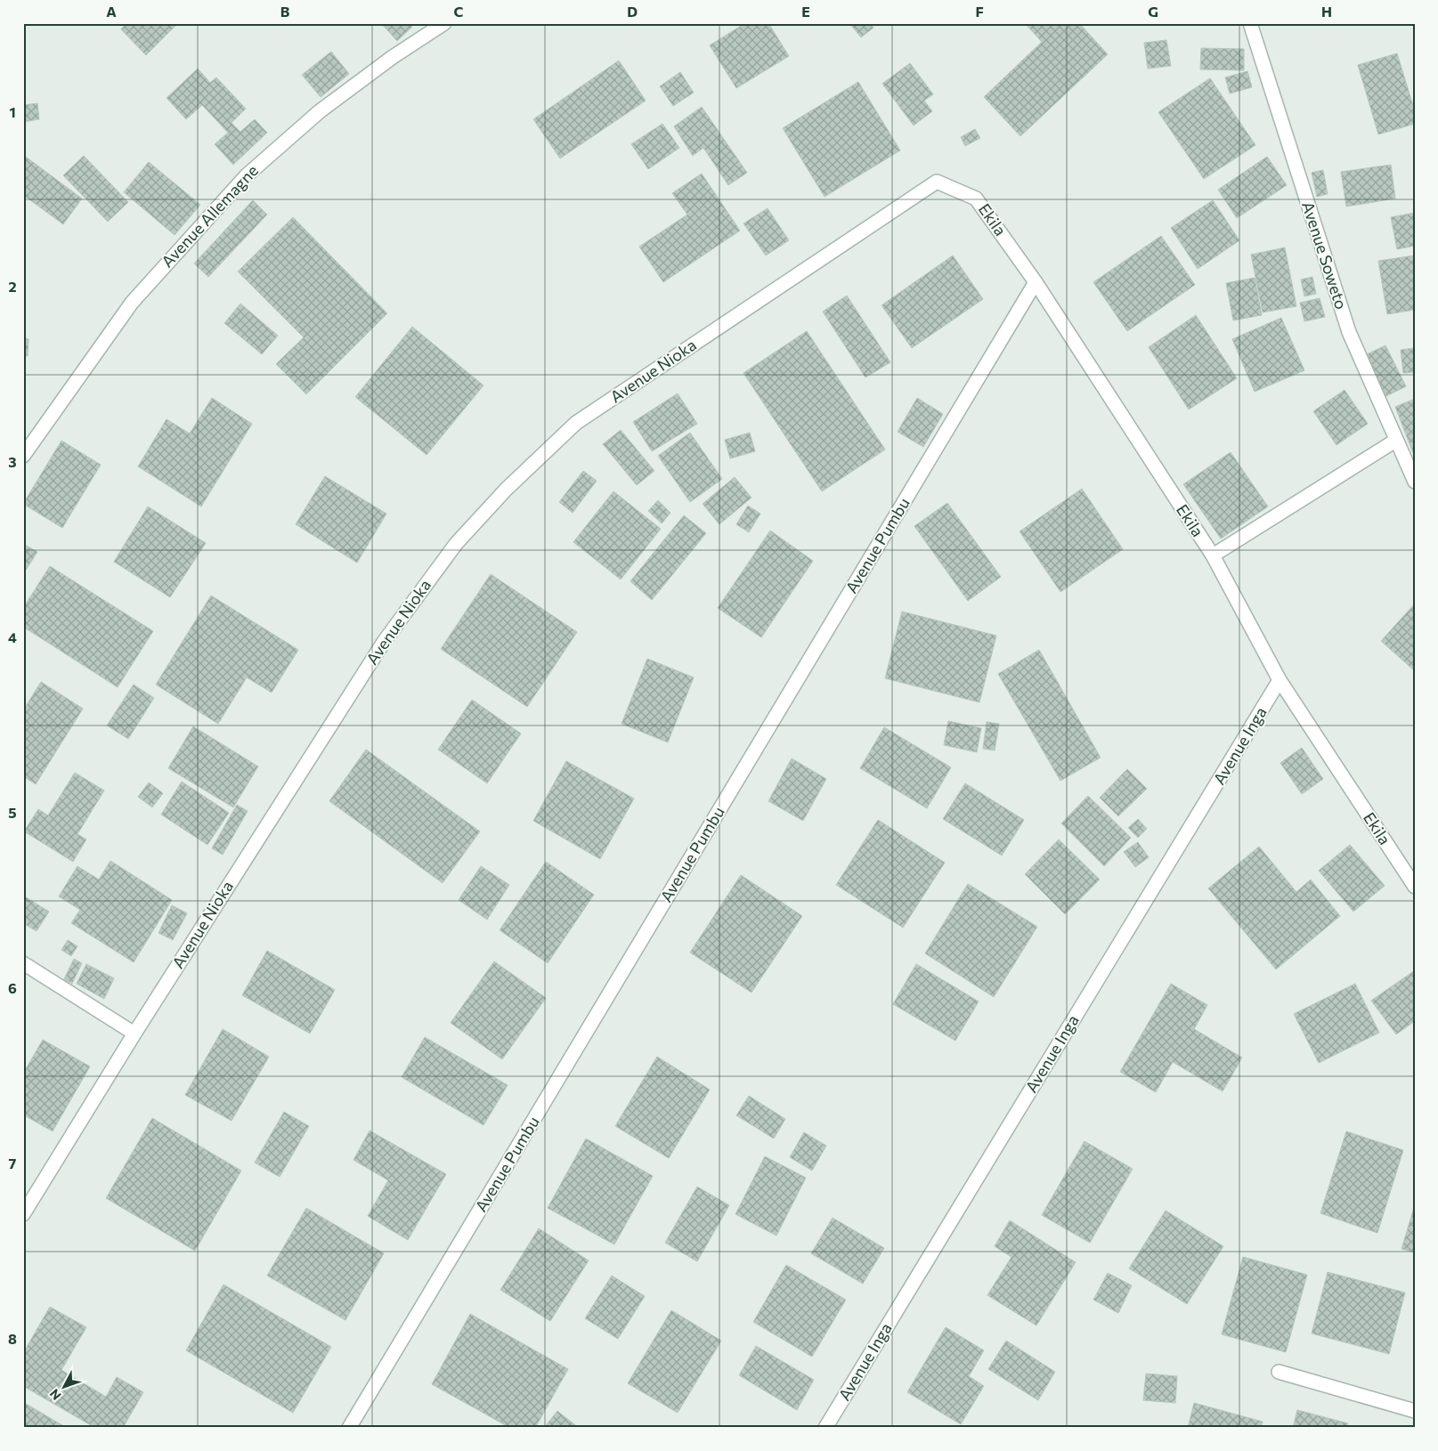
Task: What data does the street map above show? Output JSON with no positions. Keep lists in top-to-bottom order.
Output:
{
  "streets": {
    "street": [
      "Avenue Allemagne",
      "Ekila",
      "Avenue Soweto",
      "Avenue Nioka",
      "Avenue Pumbu",
      "Avenue Inga"
    ]
  },
  "crossings": [
    ["Ekila", "Avenue Nioka"],
    ["Ekila", "Avenue Pumbu"],
    ["Ekila", "Avenue Inga"]
  ],
  "north": "bottom left",
  "grid": {
    "columns": [
      "A",
      "B",
      "C",
      "D",
      "E",
      "F",
      "G",
      "H"
    ],
    "rows": [
      "1",
      "2",
      "3",
      "4",
      "5",
      "6",
      "7",
      "8"
    ]
  }
}
